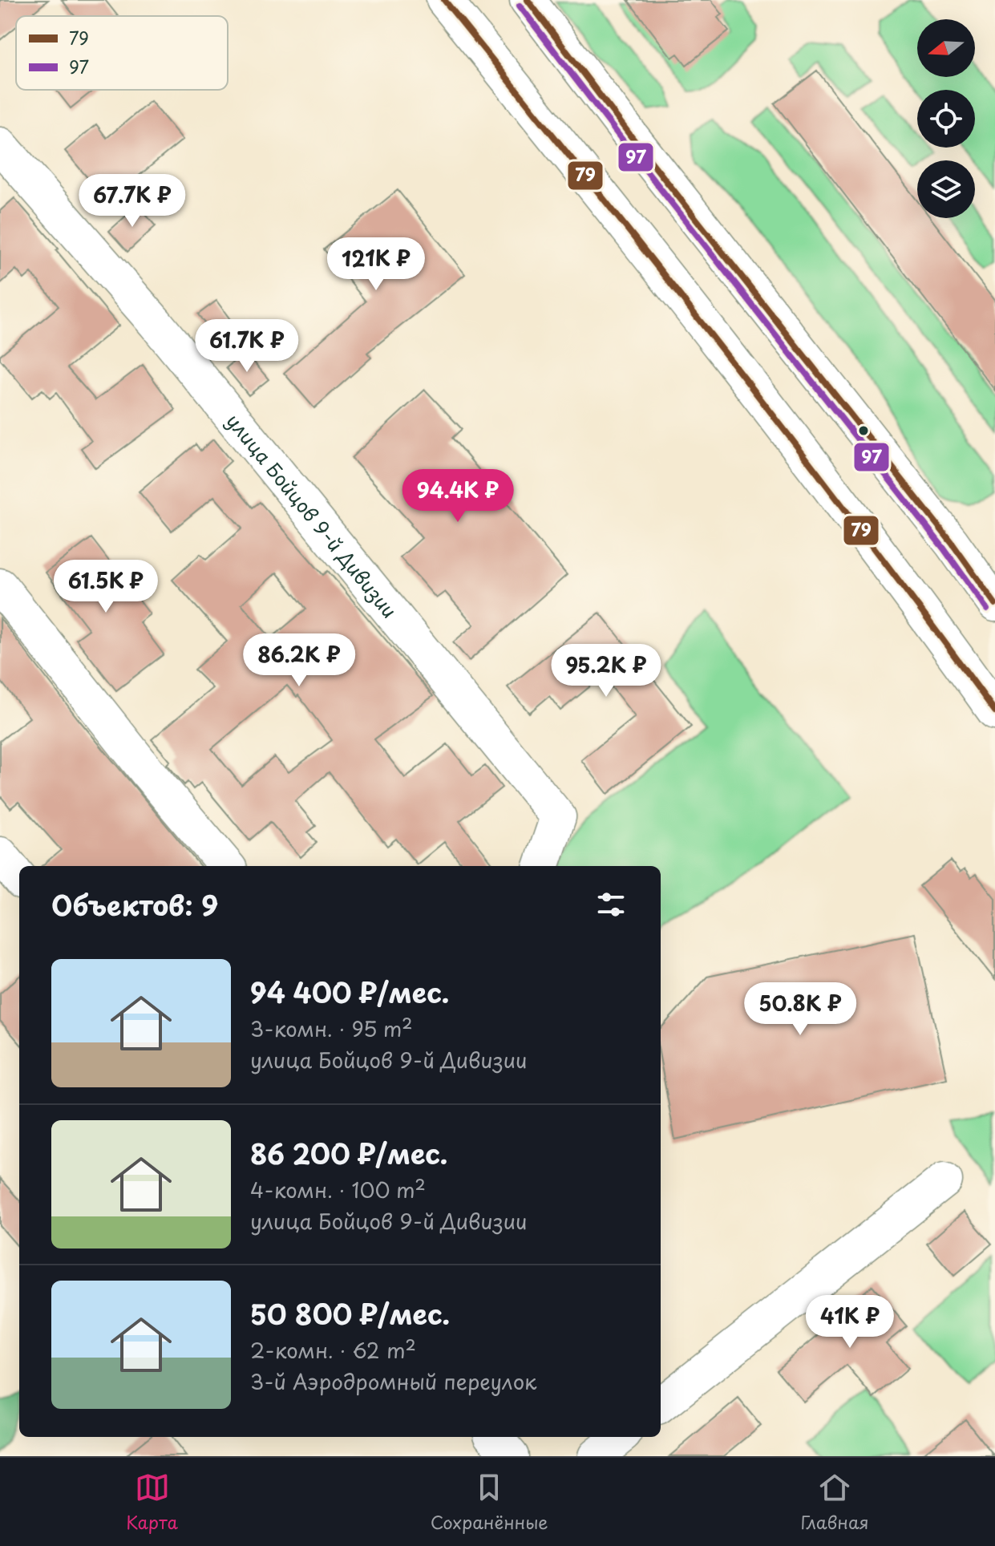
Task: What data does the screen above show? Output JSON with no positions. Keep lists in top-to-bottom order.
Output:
{
  "streets": {
    "street": ["улица Бойцов 9-й Дивизии"]
  },
  "lines": ["transit line 79", "transit line 97"],
  "legend": ["79", "97"],
  "north": "left",
  "page": {
    "price": [
      "67.7K ₽",
      "121K ₽",
      "61.7K ₽",
      "94.4K ₽",
      "61.5K ₽",
      "86.2K ₽",
      "95.2K ₽",
      "50.8K ₽",
      "41K ₽"
    ],
    "heading": "Объектов: 9",
    "list": [
      {
        "name": "94 400 ₽/мес.",
        "note": "3-комн. · 95 m² · улица Бойцов 9-й Дивизии"
      },
      {
        "name": "86 200 ₽/мес.",
        "note": "4-комн. · 100 m² · улица Бойцов 9-й Дивизии"
      },
      {
        "name": "50 800 ₽/мес.",
        "note": "2-комн. · 62 m² · 3-й Аэродромный переулок"
      }
    ],
    "tabs": ["Карта", "Сохранённые", "Главная"]
  }
}
